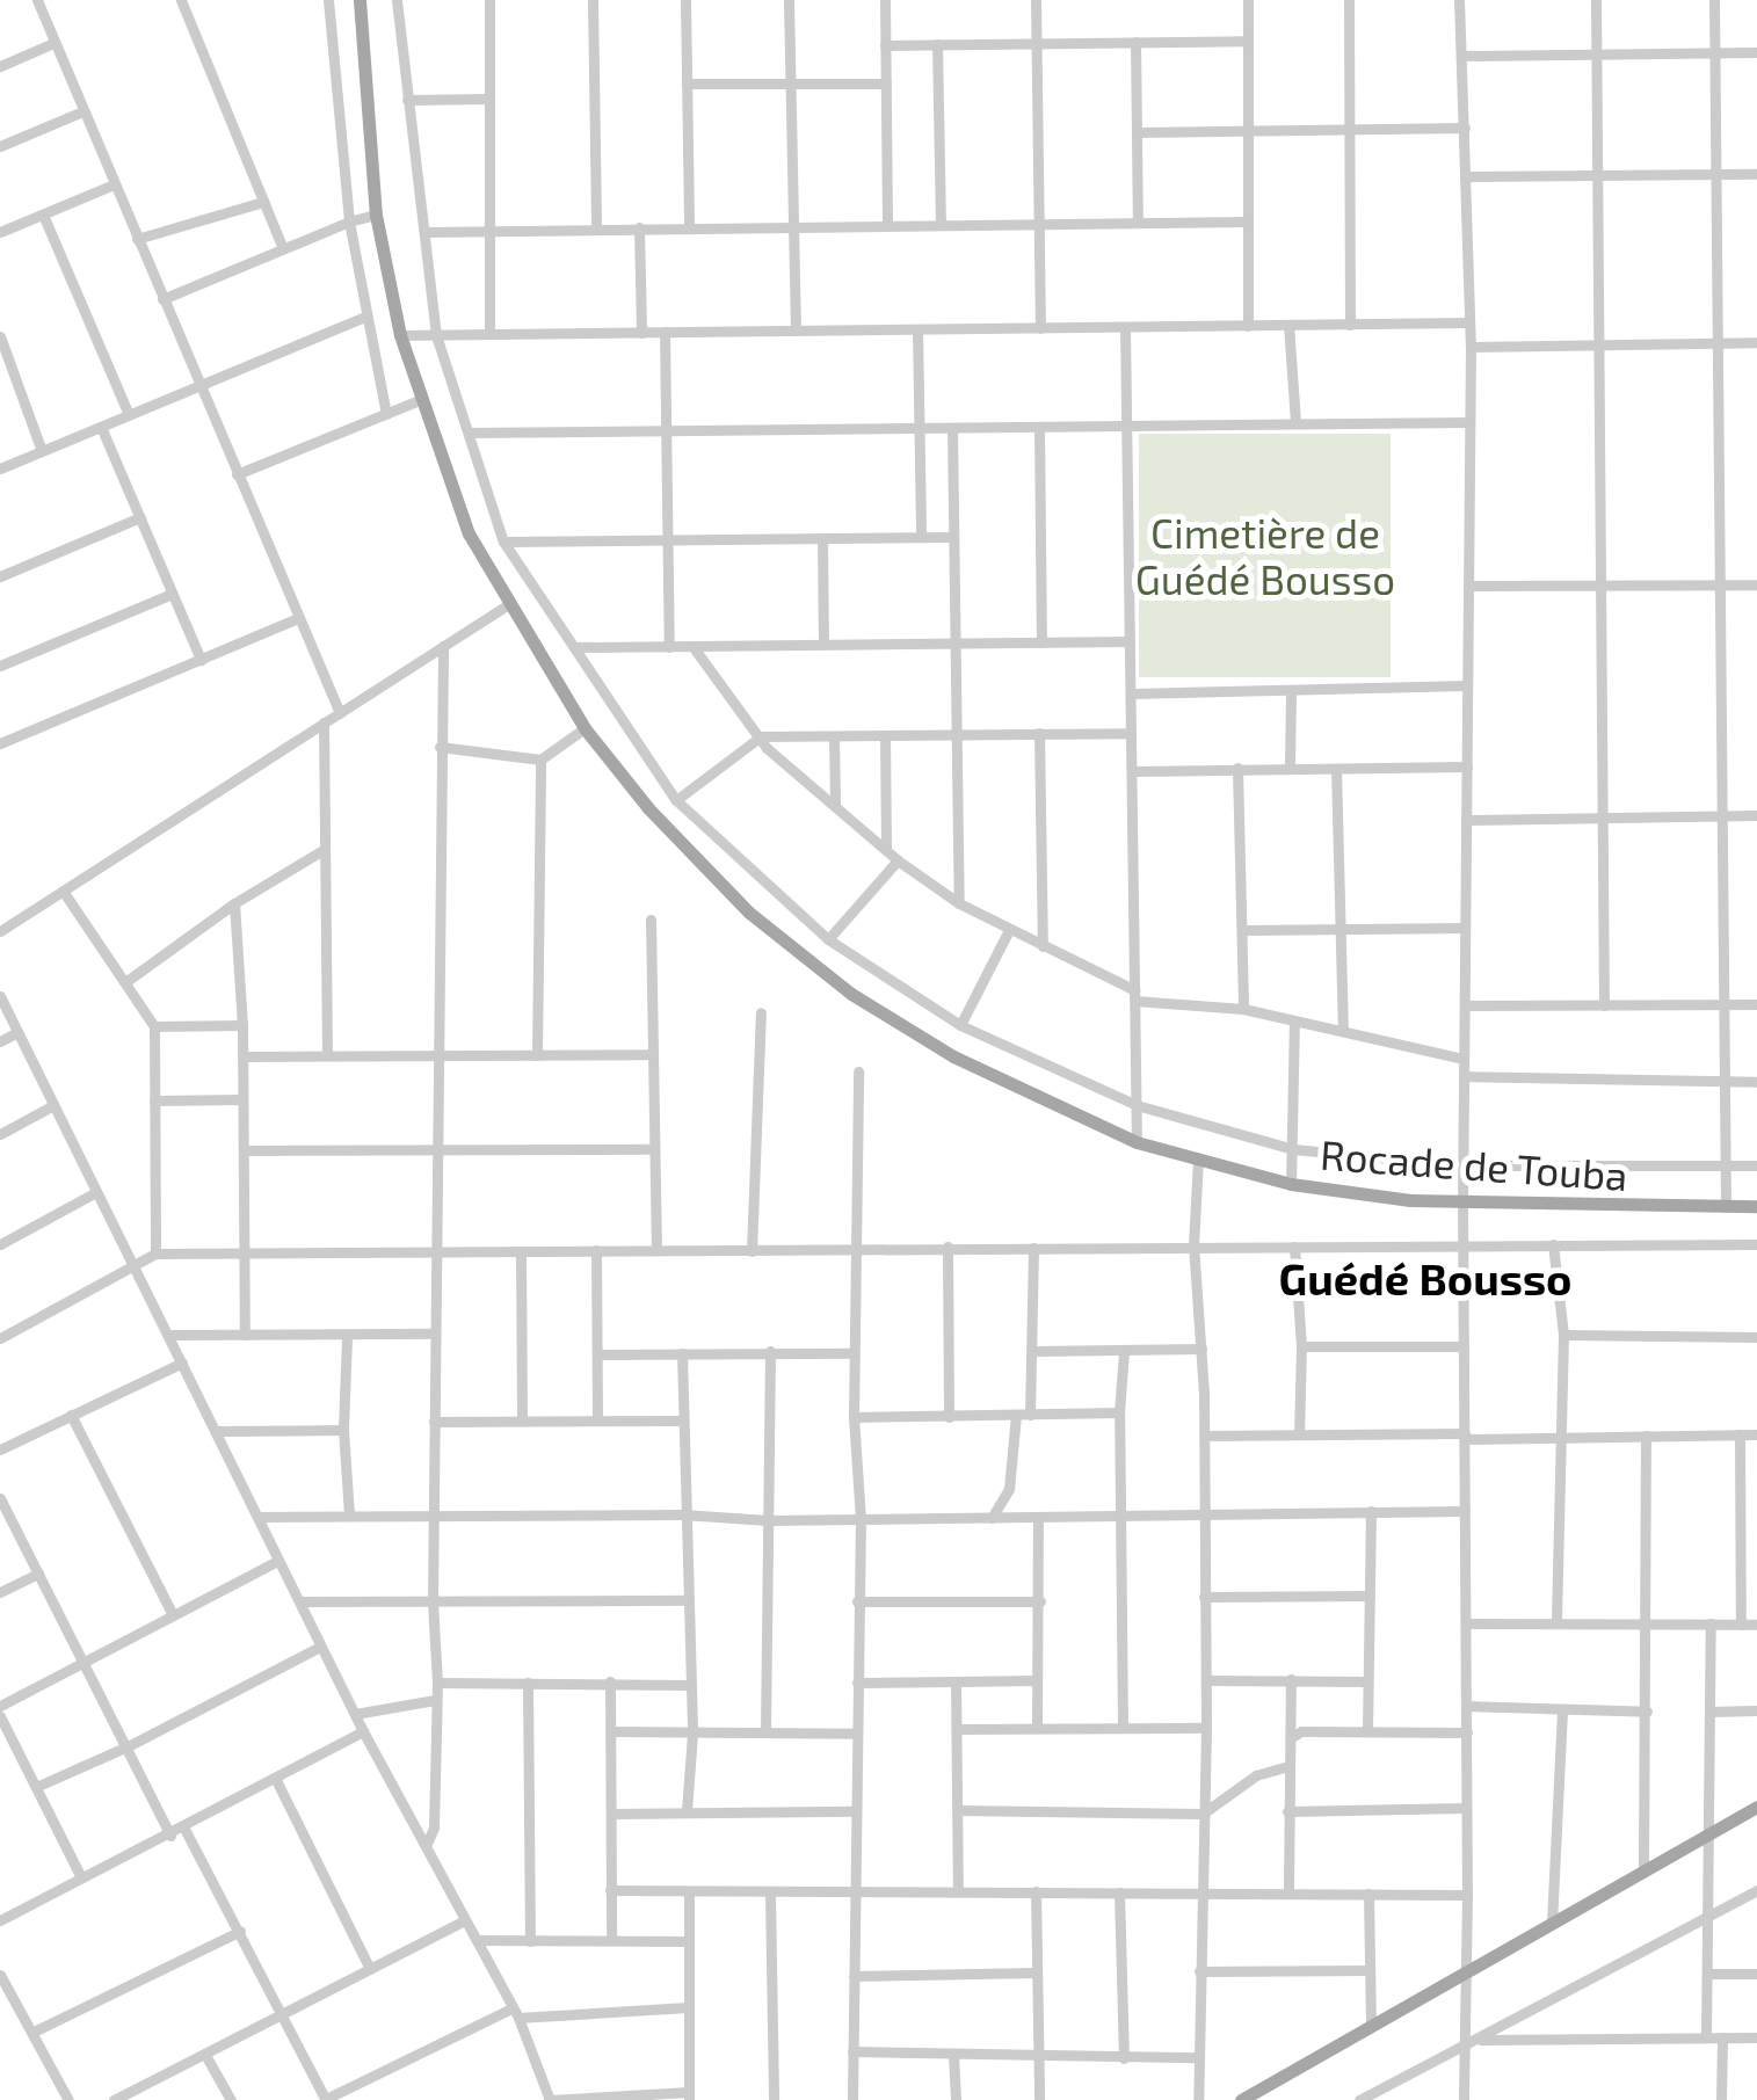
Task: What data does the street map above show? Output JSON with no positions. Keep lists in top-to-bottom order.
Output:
{
  "streets": {
    "main road": ["Rocade de Touba"]
  },
  "districts": ["Guédé Bousso"],
  "parks": ["Cimetière de Guédé Bousso"]
}
